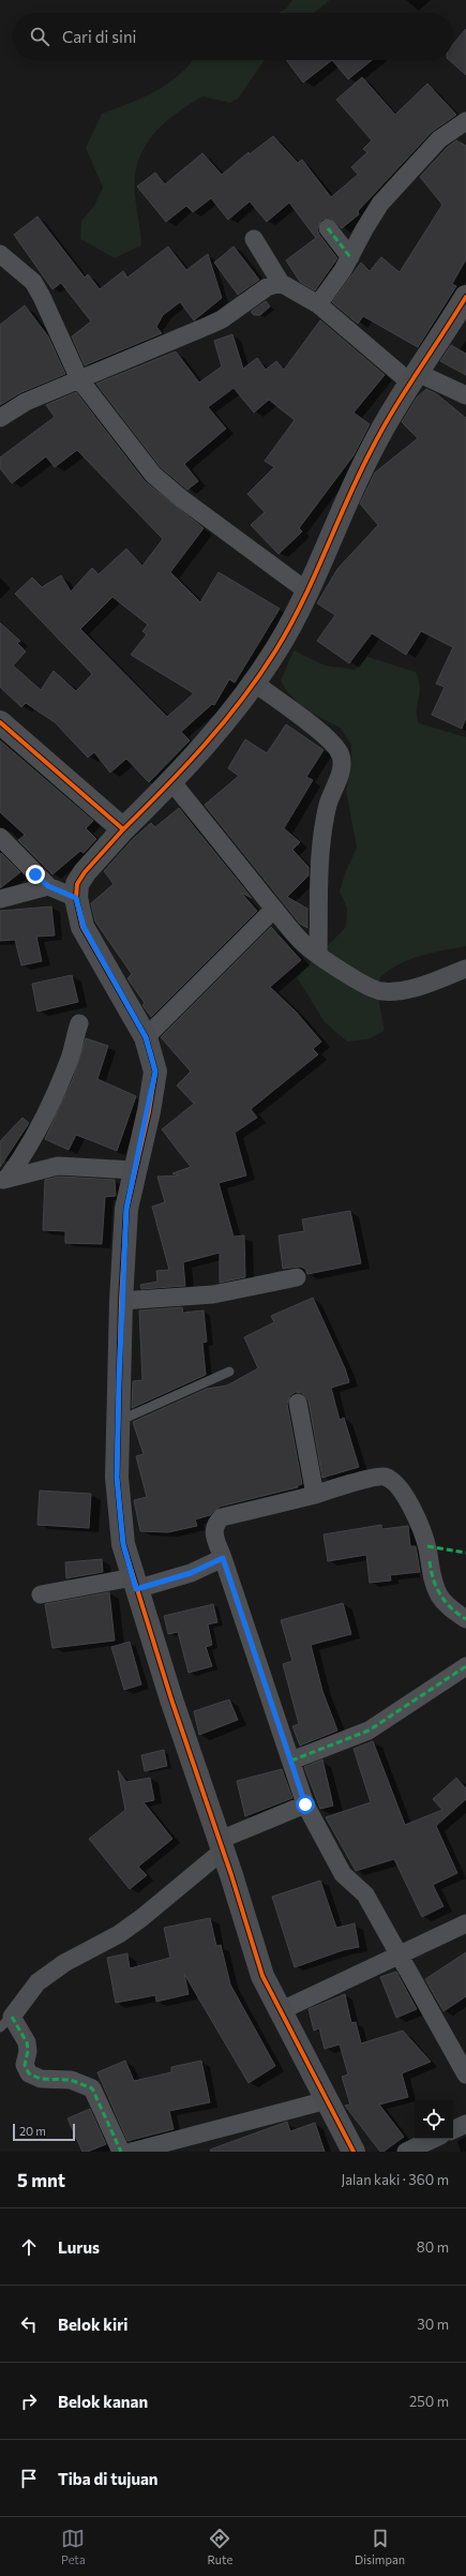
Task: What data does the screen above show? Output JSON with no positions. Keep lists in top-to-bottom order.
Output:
{
  "scale_bar": "20 m",
  "page": {
    "search": "Cari di sini",
    "scale": "20 m",
    "heading": ["5 mnt", "Jalan kaki · 360 m"],
    "list": [
      ["Lurus", "80 m"],
      ["Belok kiri", "30 m"],
      ["Belok kanan", "250 m"],
      "Tiba di tujuan"
    ],
    "nav": ["Peta", "Rute", "Disimpan"]
  }
}
